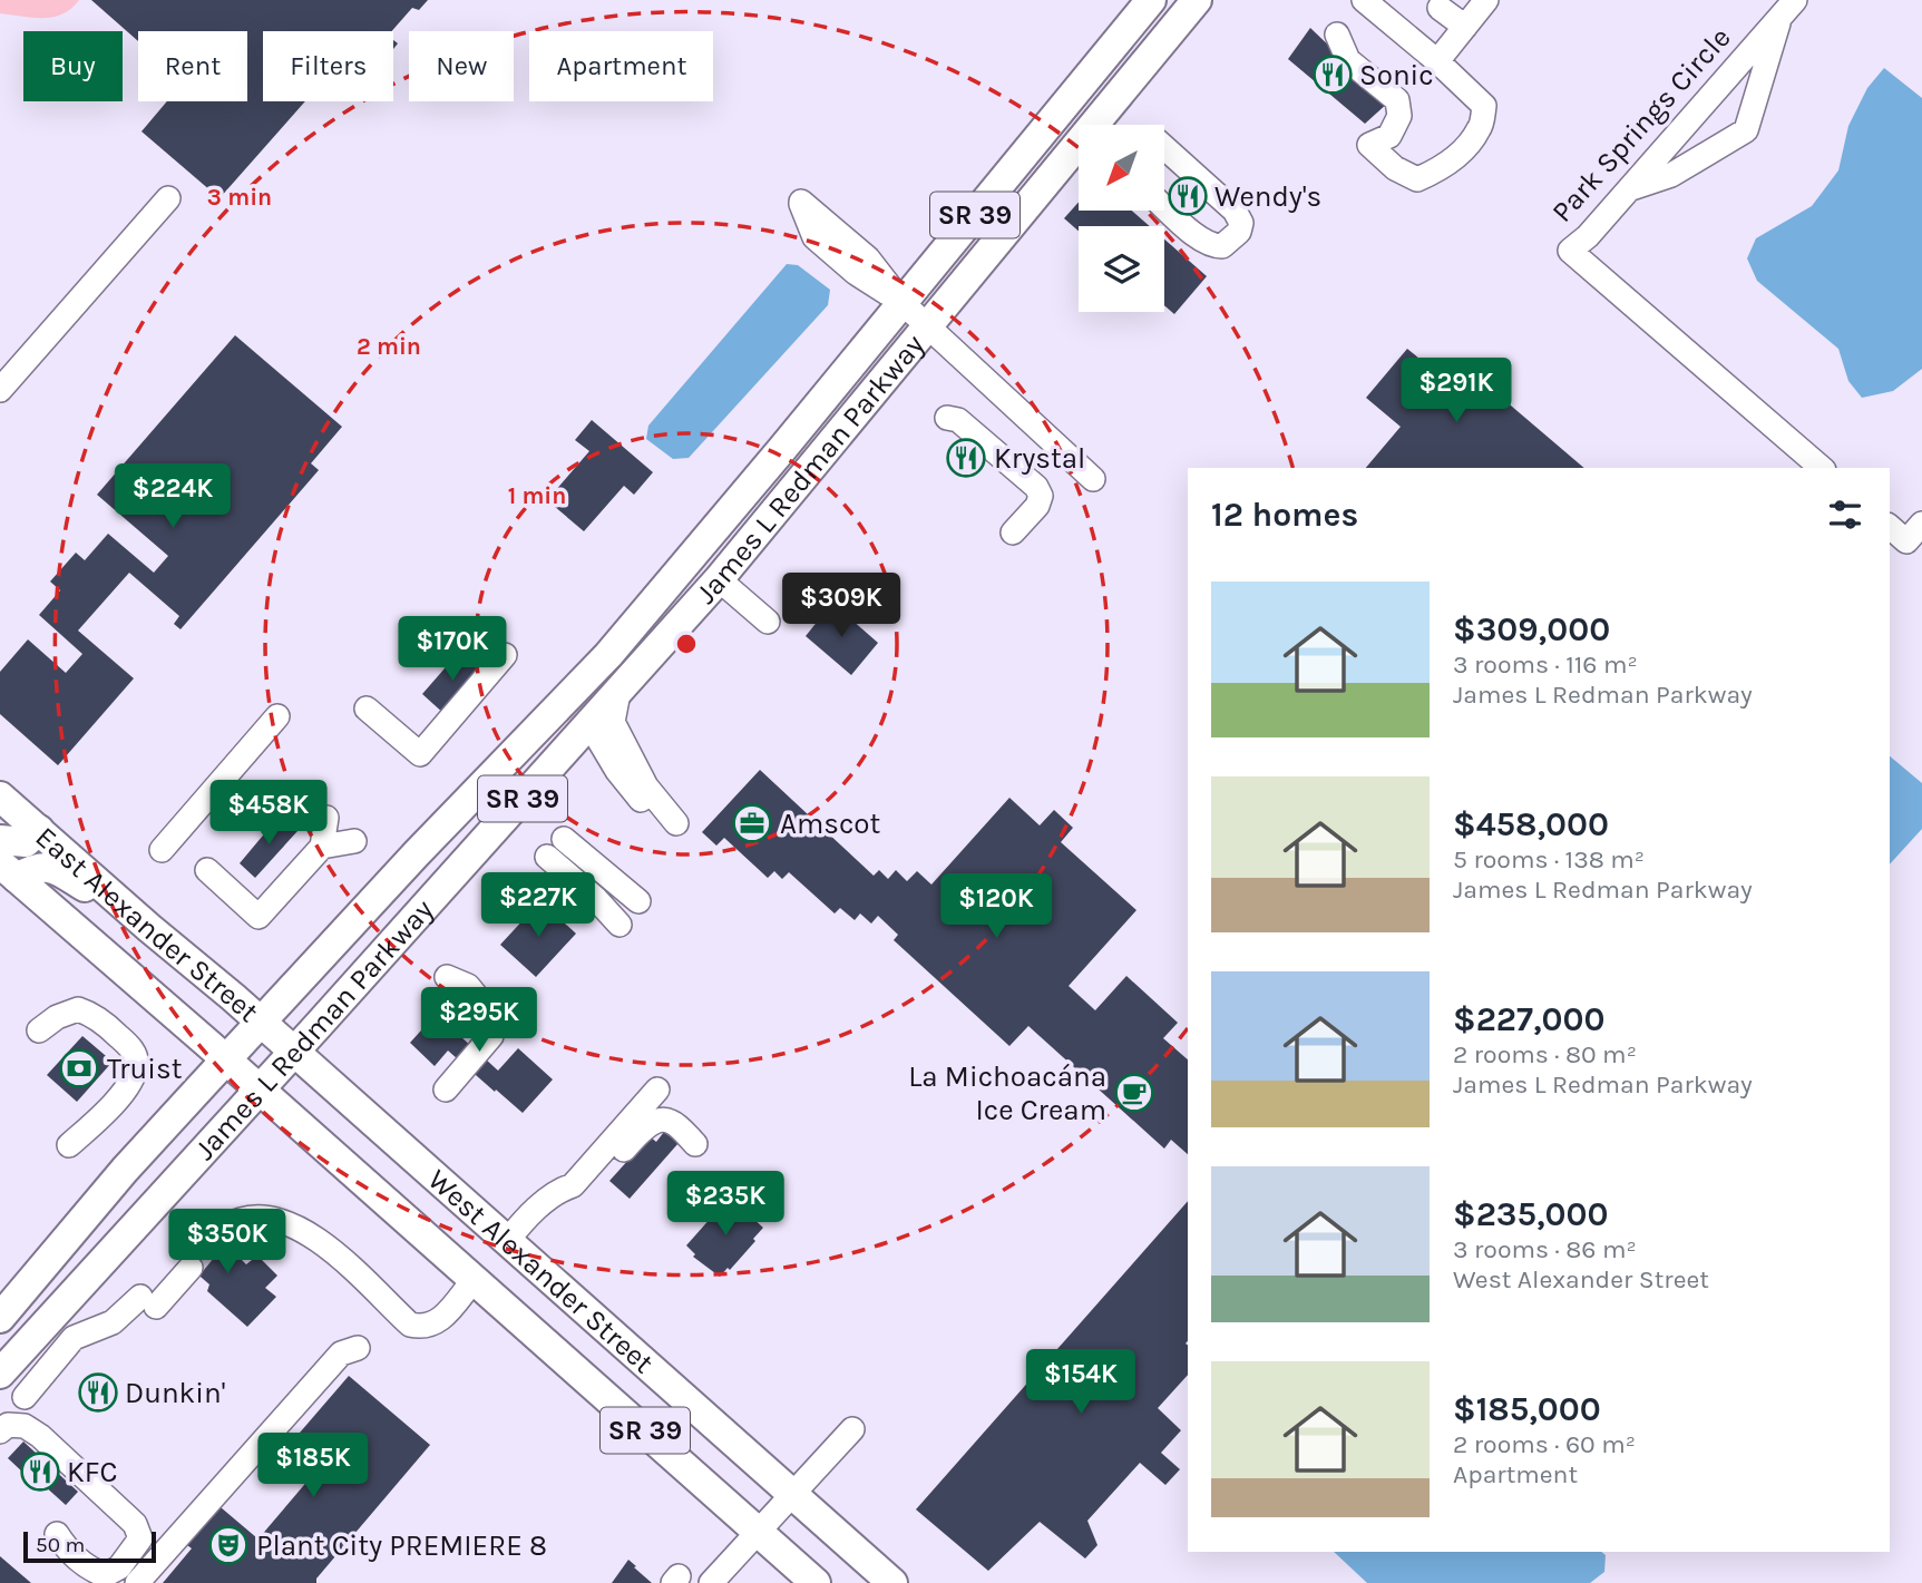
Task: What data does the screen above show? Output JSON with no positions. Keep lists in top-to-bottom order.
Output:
{
  "streets": {
    "main road": [
      "SR 39",
      "James L Redman Parkway",
      "East Alexander Street",
      "West Alexander Street"
    ],
    "street": ["Park Springs Circle"]
  },
  "crossings": [
    ["James L Redman Parkway", "East Alexander Street"],
    ["James L Redman Parkway", "West Alexander Street"],
    ["East Alexander Street", "West Alexander Street"]
  ],
  "places": {
    "restaurant": [
      "Sonic",
      "Wendy's",
      "Krystal",
      "Dunkin'",
      "KFC"
    ],
    "office": ["Amscot"],
    "bank": ["Truist"],
    "cafe": ["La Michoacána Ice Cream"],
    "theatre": ["Plant City PREMIERE 8"]
  },
  "scale_bar": "50 m",
  "north": "bottom left",
  "page": {
    "chip": [
      "Buy",
      "Rent",
      "Filters",
      "New",
      "Apartment"
    ],
    "price": [
      "$291K",
      "$224K",
      "$309K",
      "$170K",
      "$458K",
      "$227K",
      "$120K",
      "$295K",
      "$235K",
      "$350K",
      "$154K",
      "$185K"
    ],
    "heading": "12 homes",
    "list": [
      {
        "name": "$309,000",
        "note": "3 rooms · 116 m² · James L Redman Parkway"
      },
      {
        "name": "$458,000",
        "note": "5 rooms · 138 m² · James L Redman Parkway"
      },
      {
        "name": "$227,000",
        "note": "2 rooms · 80 m² · James L Redman Parkway"
      },
      {
        "name": "$235,000",
        "note": "3 rooms · 86 m² · West Alexander Street"
      },
      {
        "name": "$185,000",
        "note": "2 rooms · 60 m² · Apartment"
      }
    ],
    "scale": "50 m"
  },
  "rings": ["3 min", "2 min", "1 min"]
}
